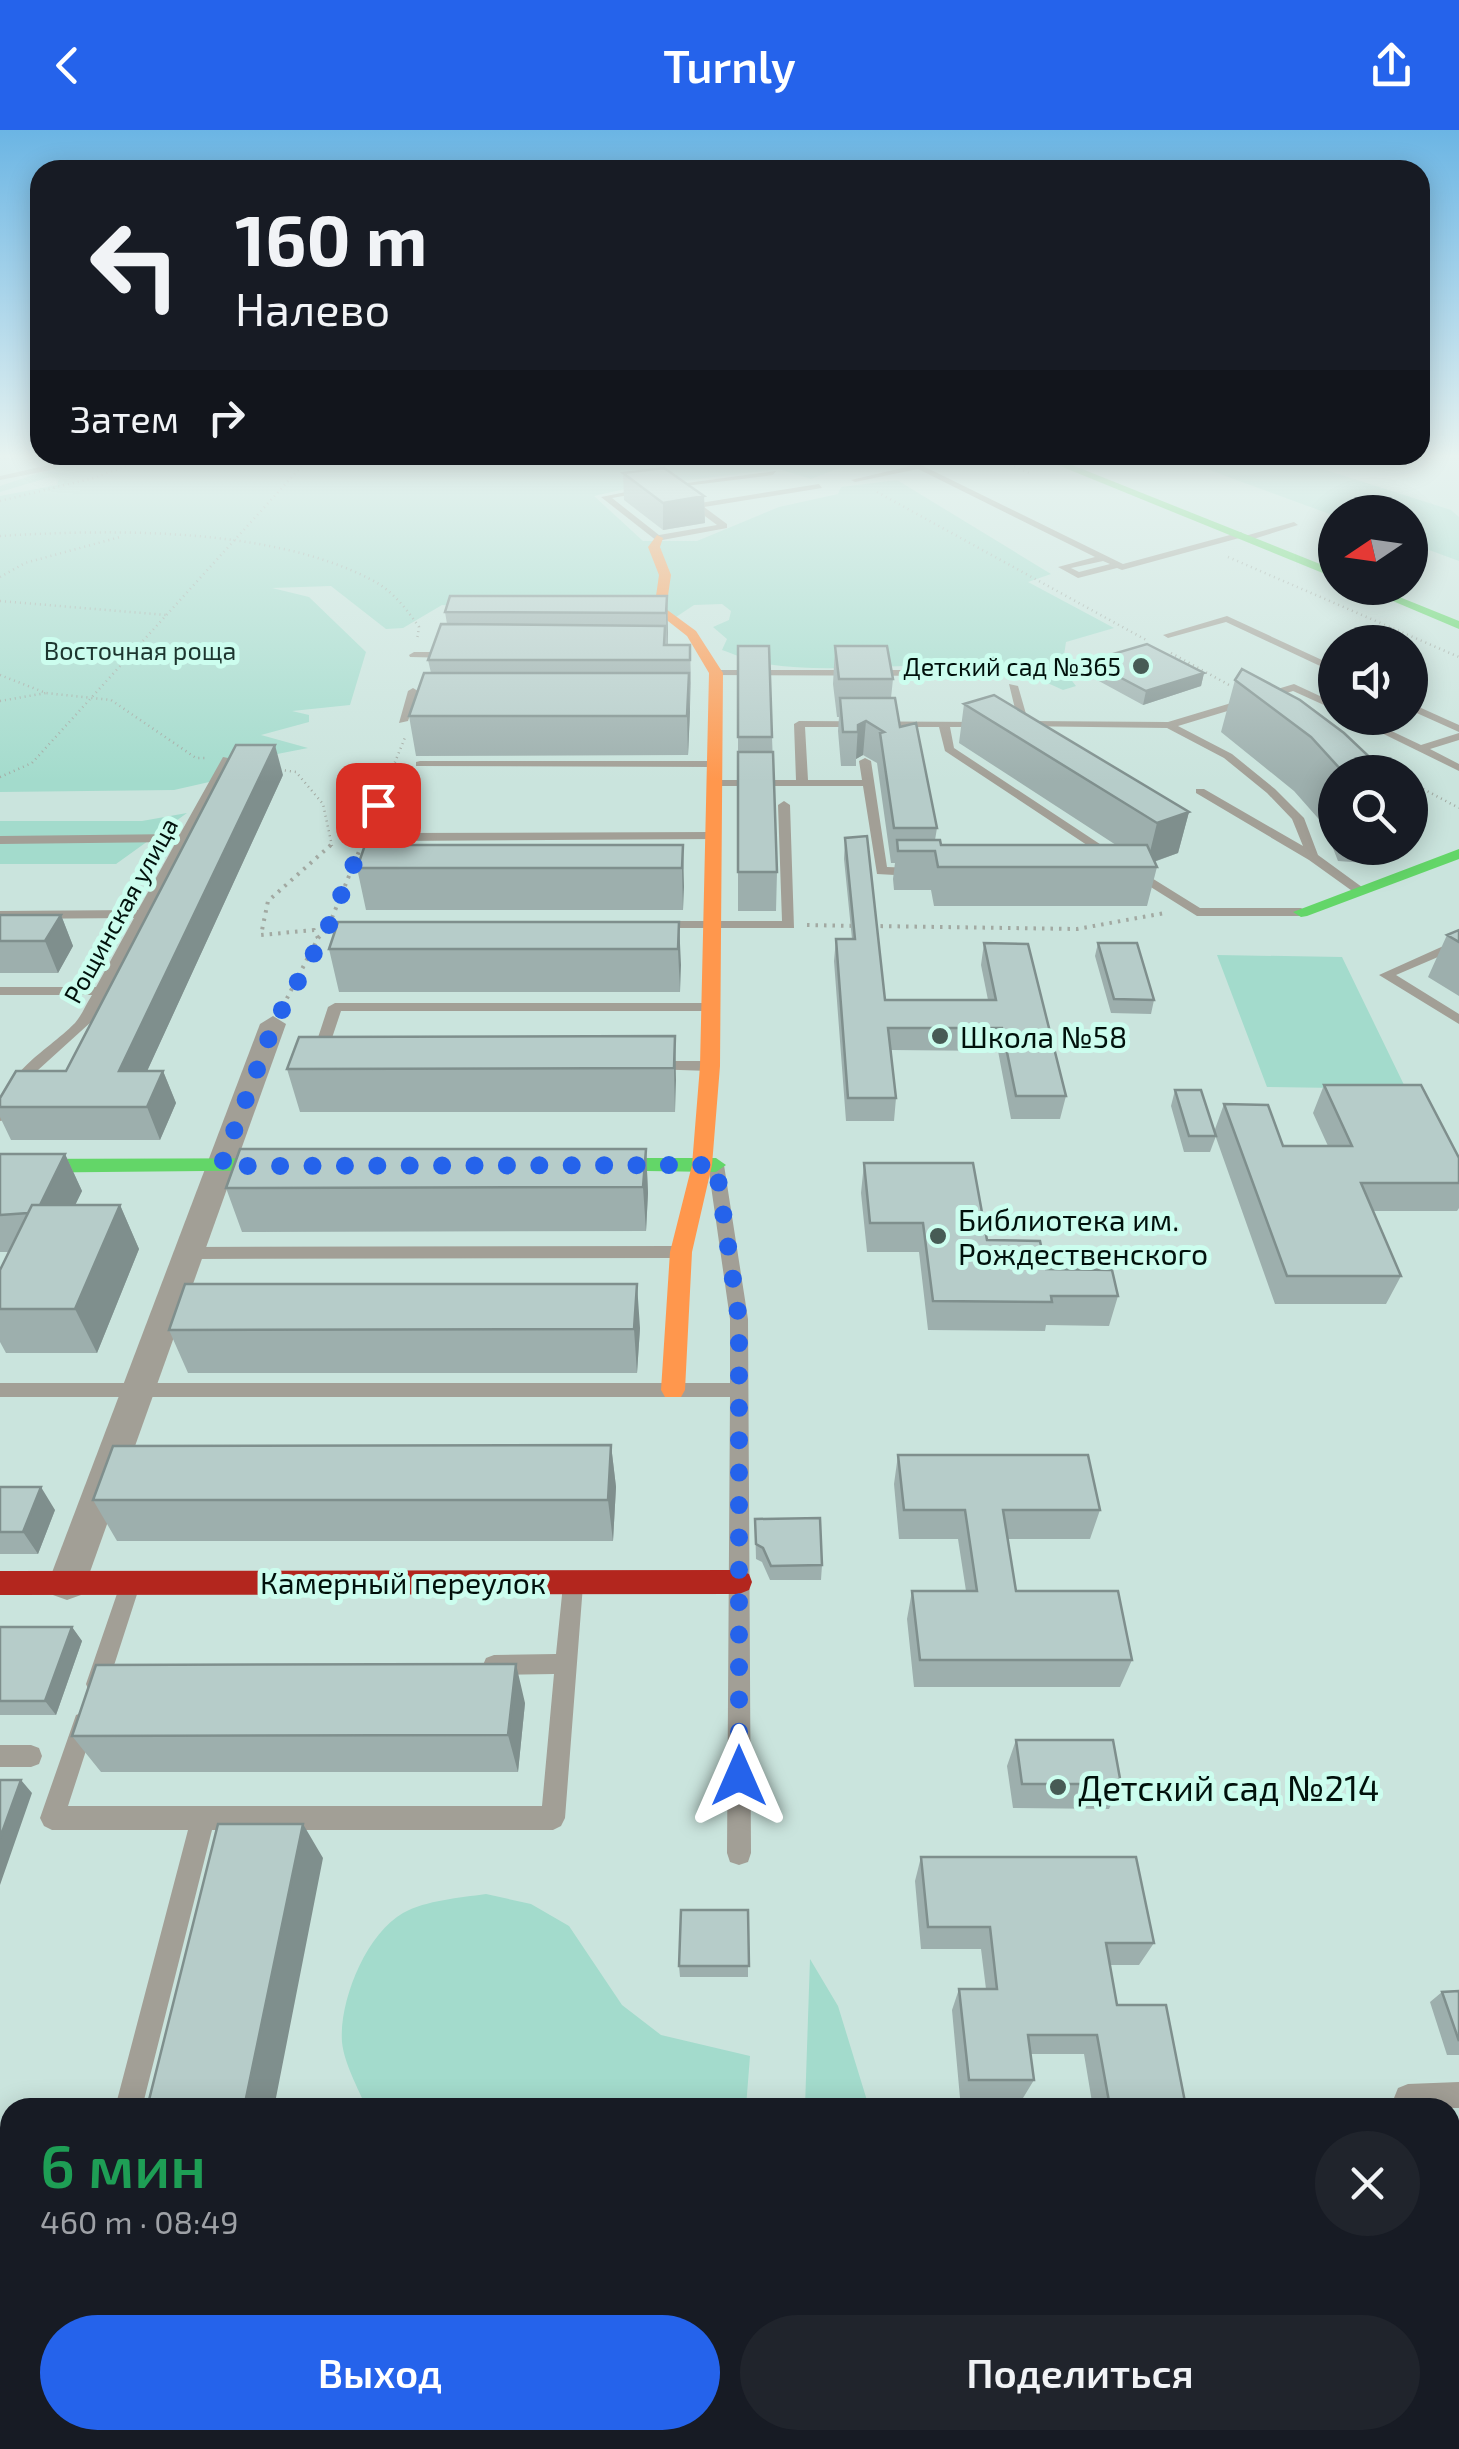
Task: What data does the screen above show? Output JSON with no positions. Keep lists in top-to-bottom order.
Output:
{
  "streets": {
    "street": ["Камерный переулок"],
    "lane": ["Рощинская улица"]
  },
  "parks": ["Восточная роща"],
  "places": [
    "Детский сад №365",
    "Школа №58",
    "Библиотека им. Рождественского",
    "Детский сад №214"
  ],
  "north": "left",
  "page": {
    "header": "Turnly",
    "turn": ["160 m", "Налево"],
    "then": "Затем",
    "heading": ["6 мин", "460 m · 08:49"],
    "buttons": ["Выход", "Поделиться"]
  }
}
